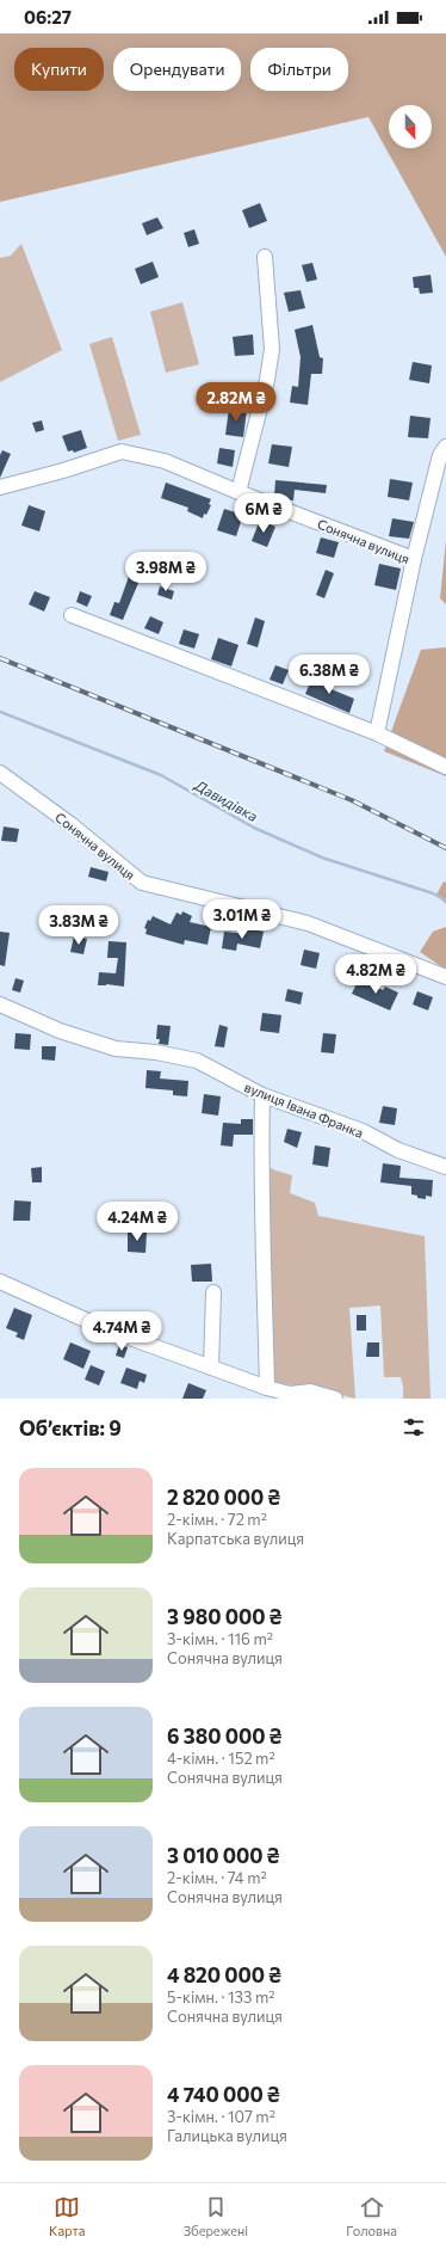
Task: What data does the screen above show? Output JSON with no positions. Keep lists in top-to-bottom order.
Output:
{
  "streets": {
    "street": ["Сонячна вулиця", "вулиця Івана Франка"]
  },
  "water": ["Давидівка"],
  "north": "bottom",
  "page": {
    "status": "06:27",
    "chip": ["Купити", "Орендувати", "Фільтри"],
    "price": [
      "2.82M ₴",
      "6M ₴",
      "3.98M ₴",
      "6.38M ₴",
      "3.01M ₴",
      "3.83M ₴",
      "4.82M ₴",
      "4.24M ₴",
      "4.74M ₴"
    ],
    "heading": "Об’єктів: 9",
    "list": [
      {
        "name": "2 820 000 ₴",
        "note": "2-кімн. · 72 m² · Карпатська вулиця"
      },
      {
        "name": "3 980 000 ₴",
        "note": "3-кімн. · 116 m² · Сонячна вулиця"
      },
      {
        "name": "6 380 000 ₴",
        "note": "4-кімн. · 152 m² · Сонячна вулиця"
      },
      {
        "name": "3 010 000 ₴",
        "note": "2-кімн. · 74 m² · Сонячна вулиця"
      },
      {
        "name": "4 820 000 ₴",
        "note": "5-кімн. · 133 m² · Сонячна вулиця"
      },
      {
        "name": "4 740 000 ₴",
        "note": "3-кімн. · 107 m² · Галицька вулиця"
      }
    ],
    "tabs": ["Карта", "Збережені", "Головна"]
  }
}
